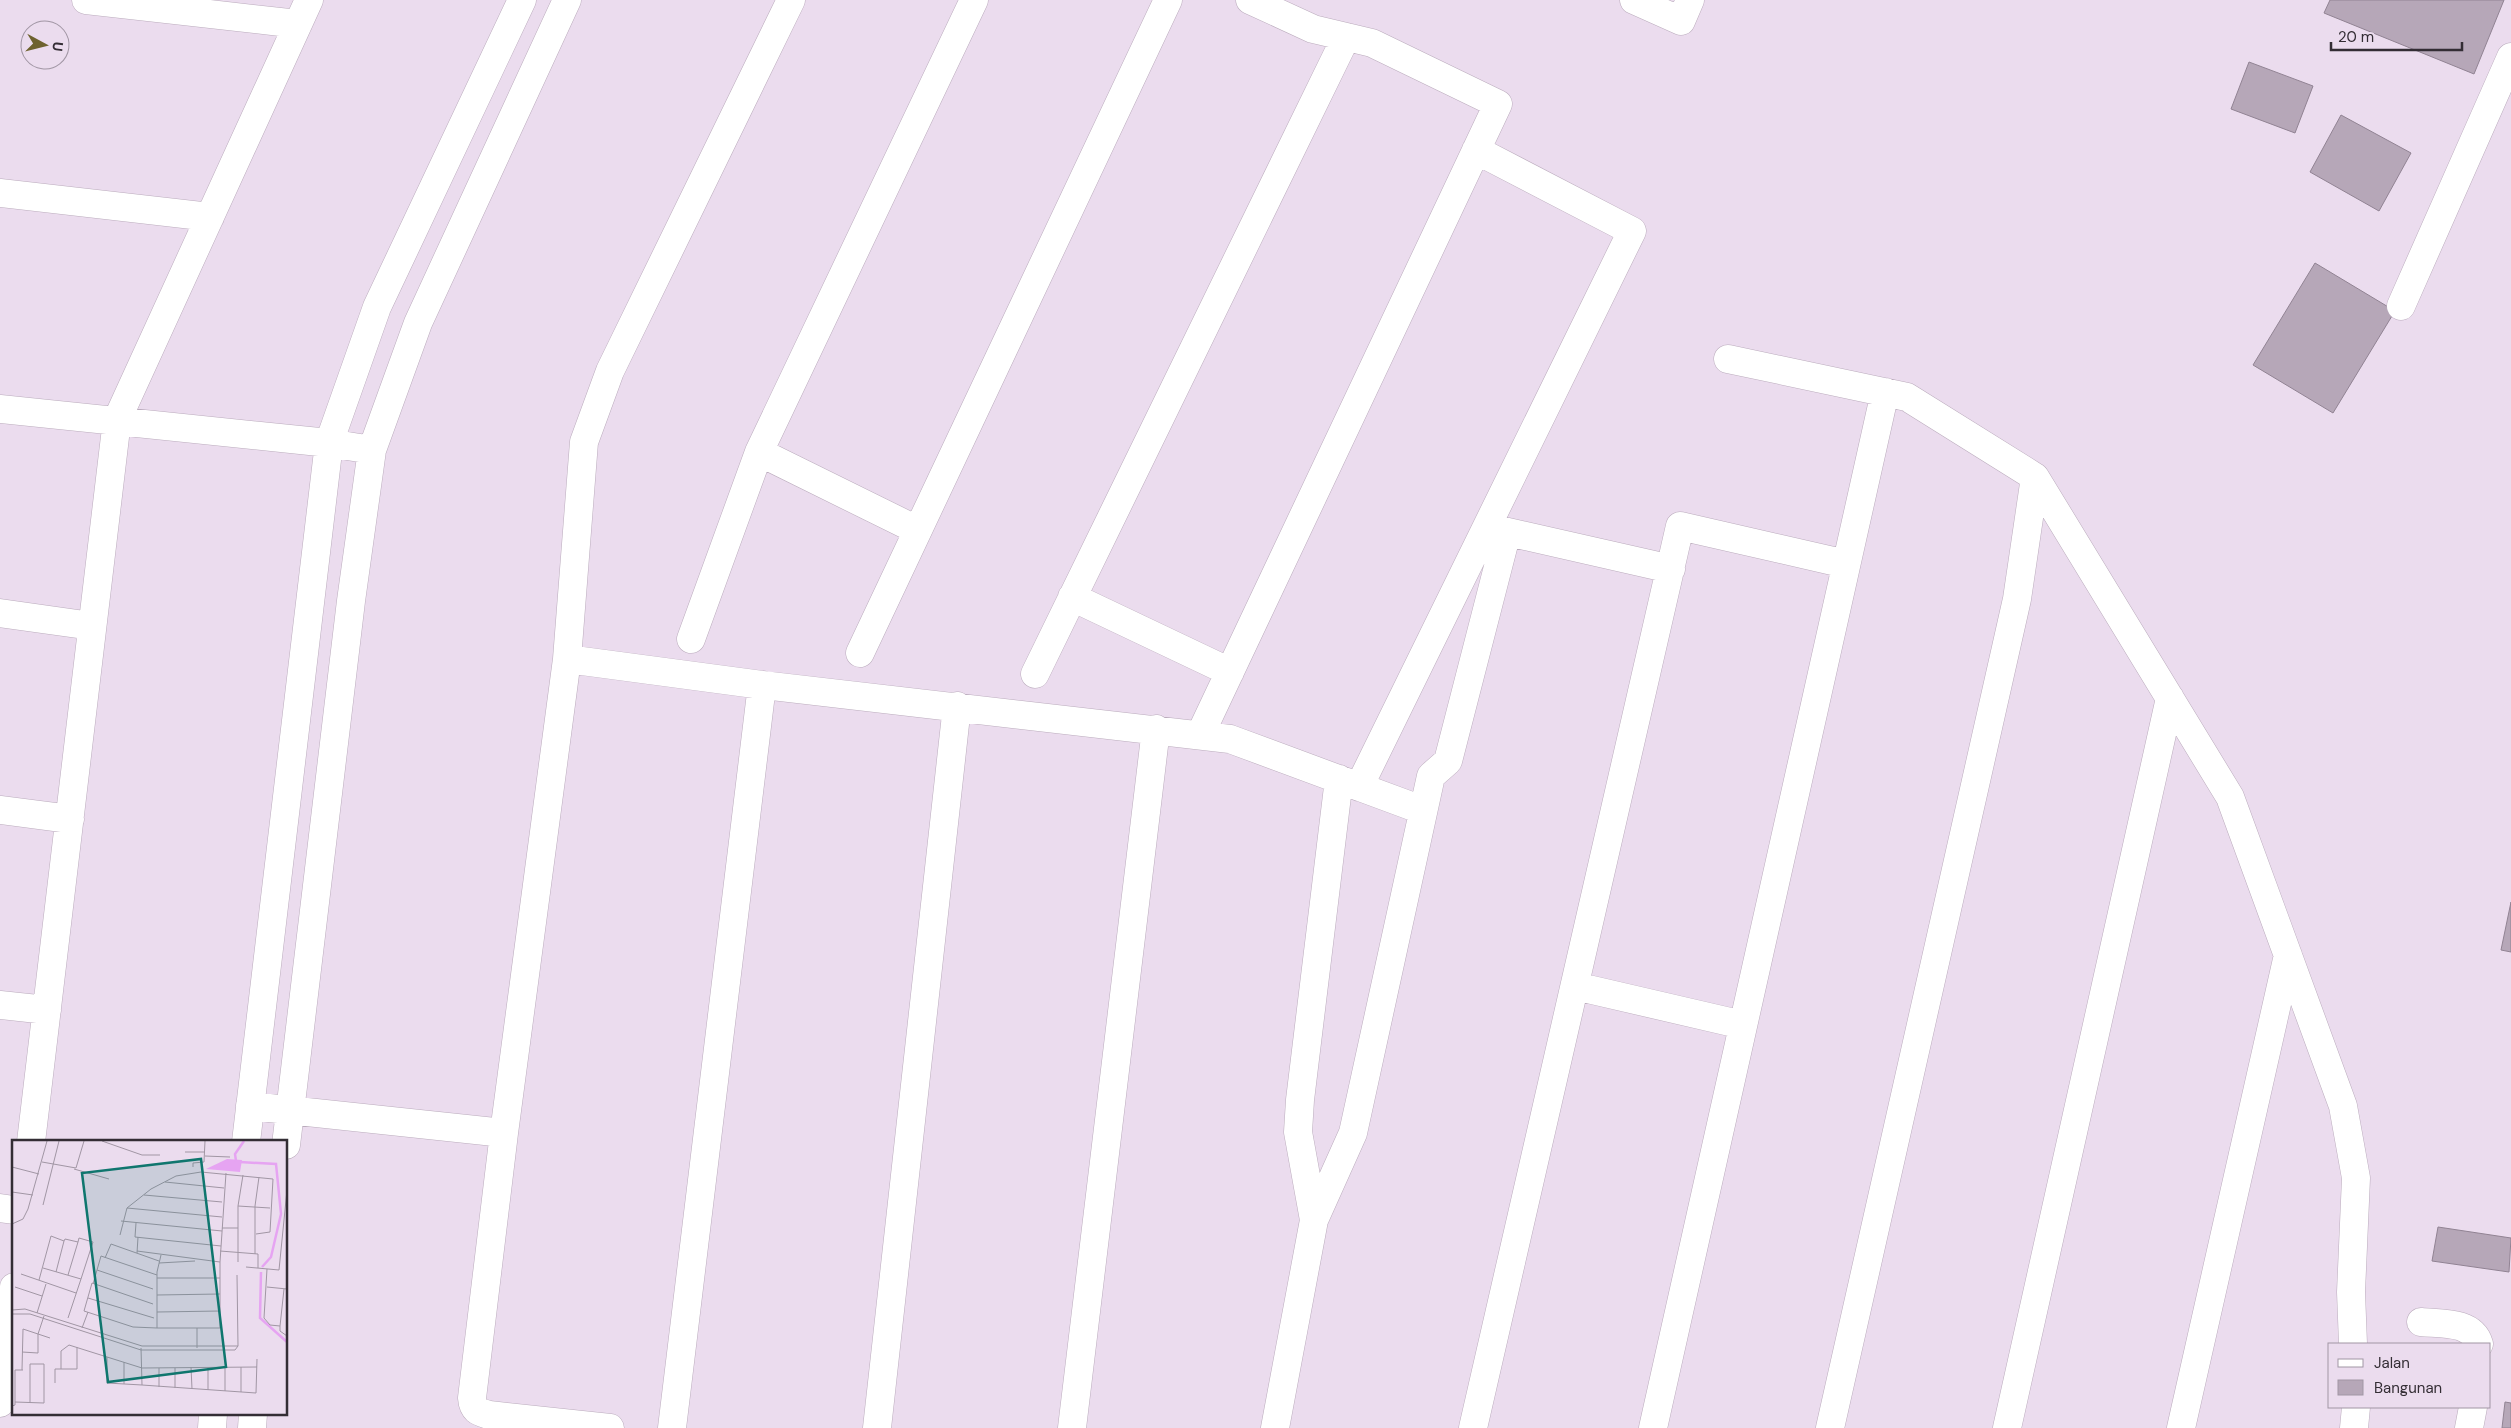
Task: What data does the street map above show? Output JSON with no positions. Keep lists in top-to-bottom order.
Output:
{
  "legend": ["Jalan", "Bangunan"],
  "scale_bar": "20 m",
  "north": "right"
}
